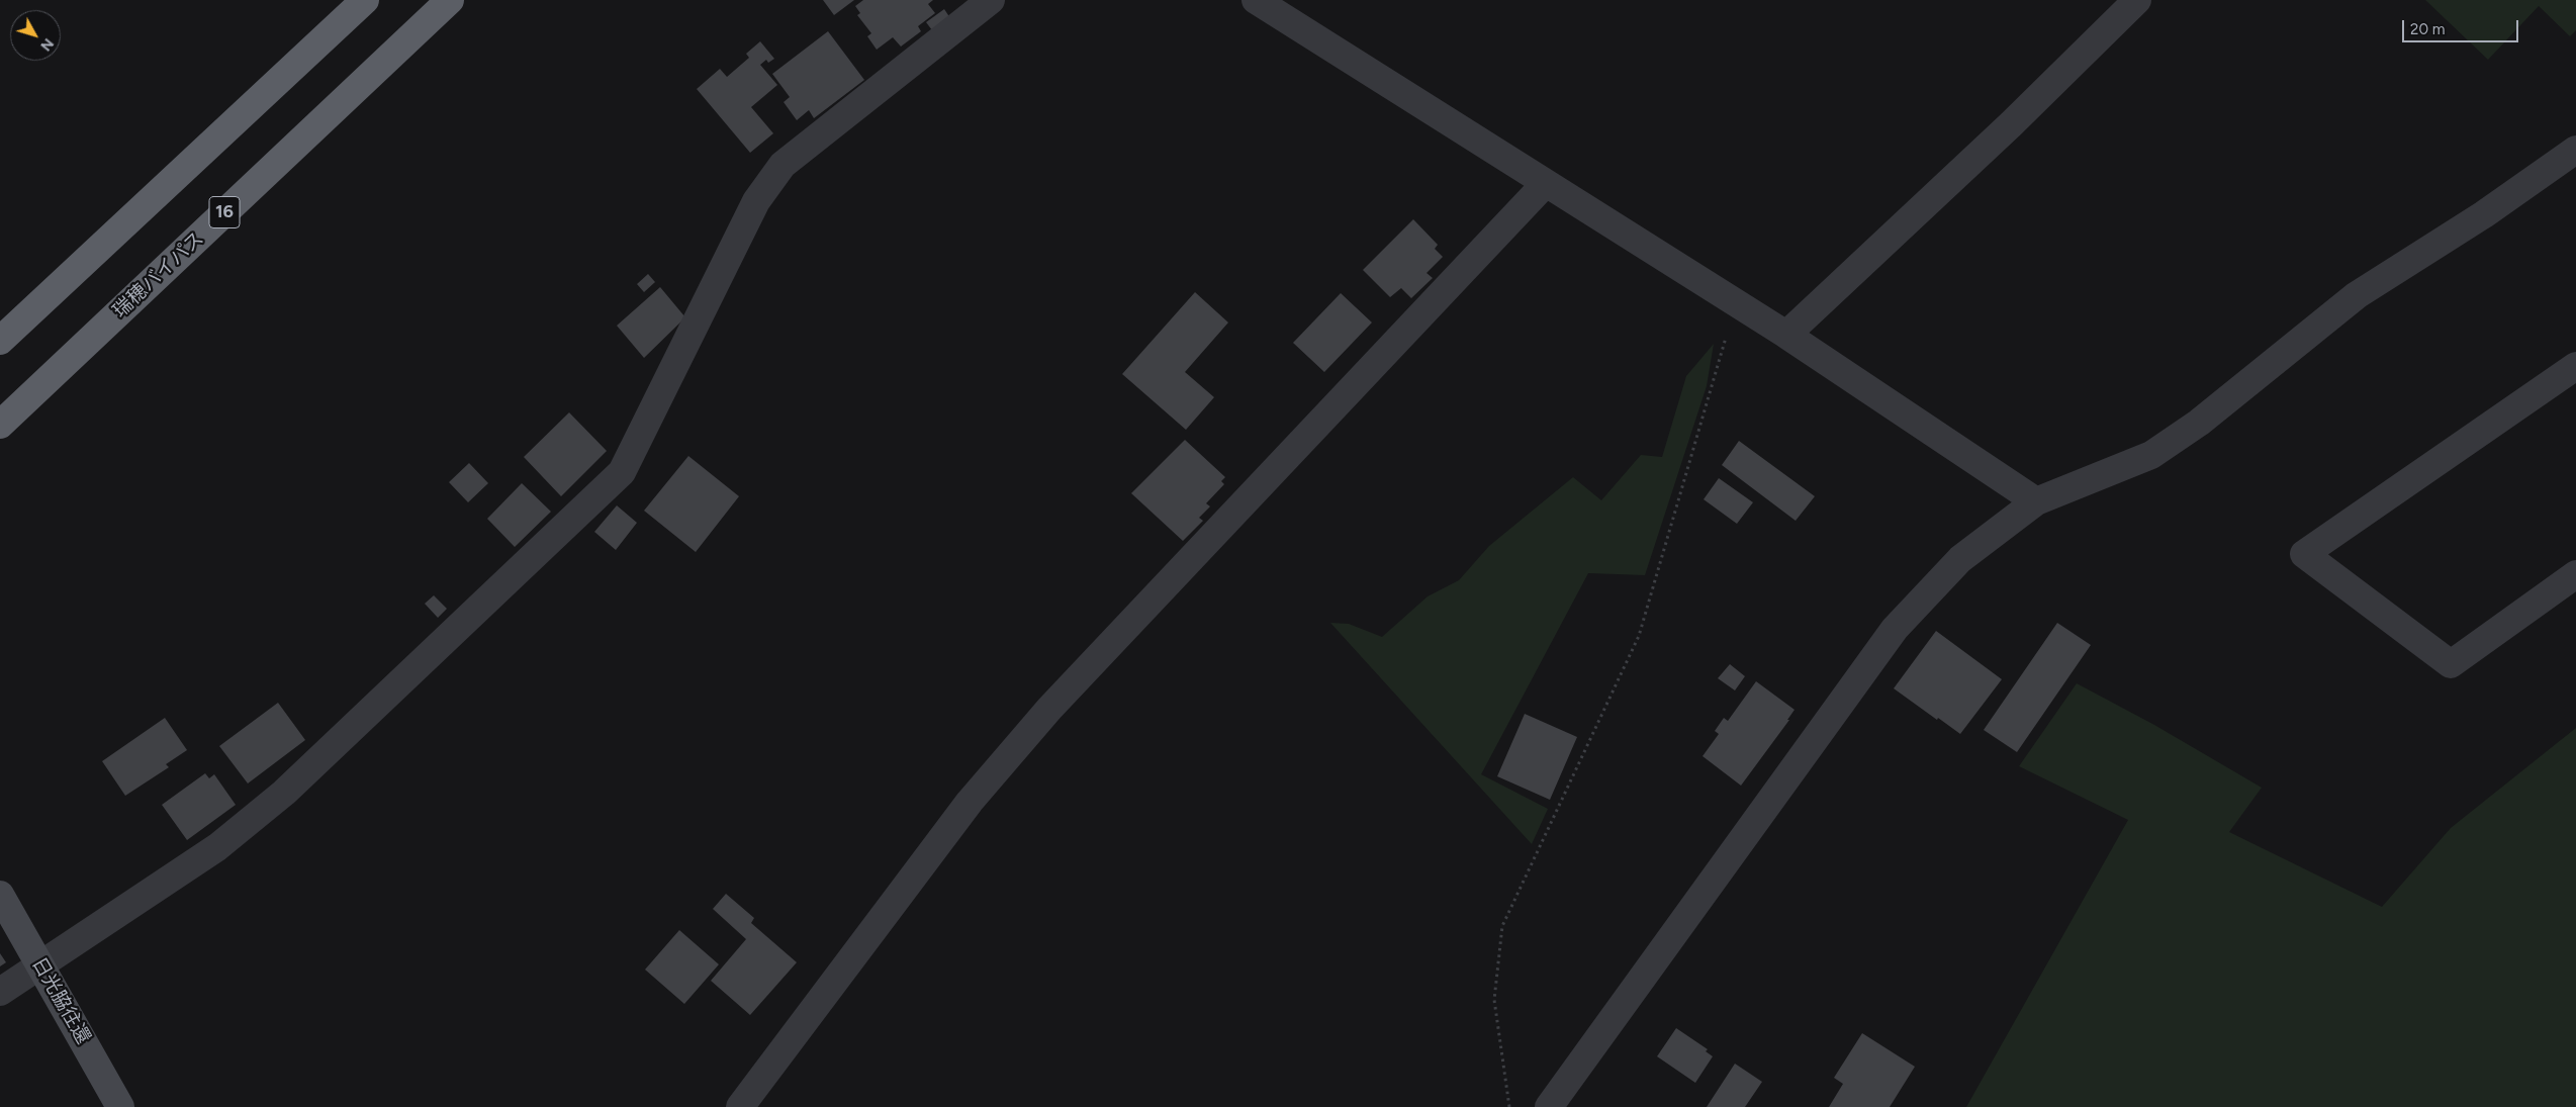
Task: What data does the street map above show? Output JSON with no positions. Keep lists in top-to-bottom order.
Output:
{
  "streets": {
    "highway": ["16", "瑞穂バイパス"],
    "main road": ["日光脇往還"]
  },
  "scale_bar": "20 m",
  "north": "bottom right"
}
